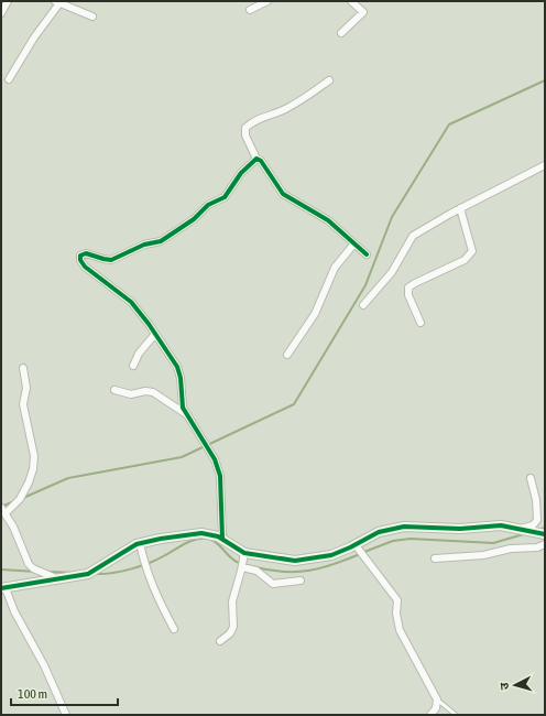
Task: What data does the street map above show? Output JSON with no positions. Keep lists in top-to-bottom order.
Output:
{
  "scale_bar": "100 m",
  "north": "left"
}
